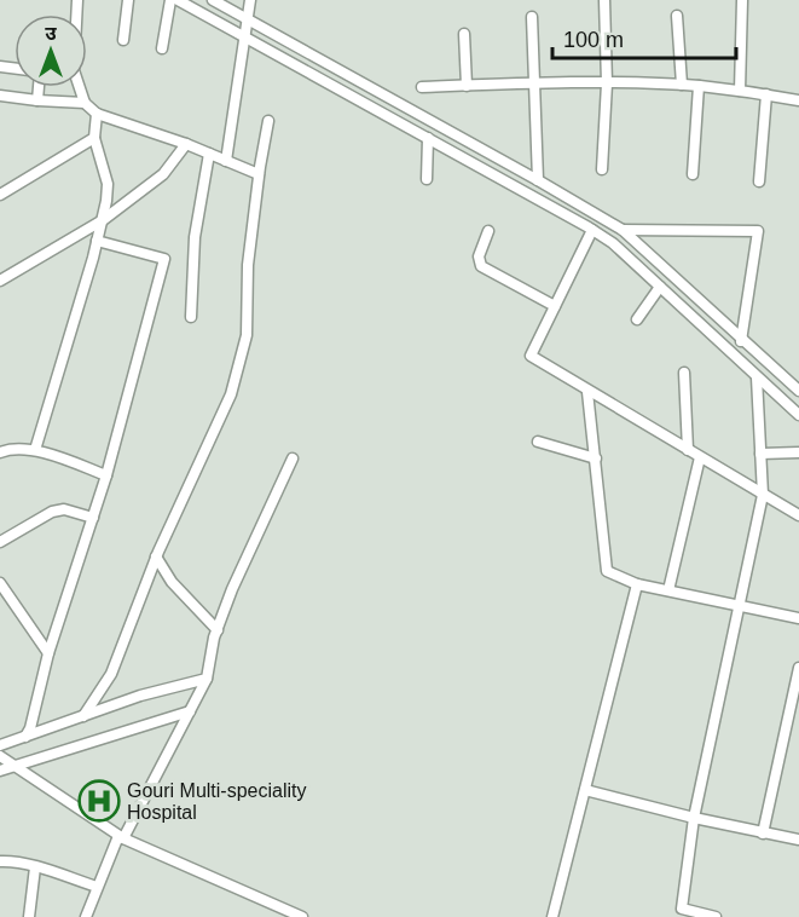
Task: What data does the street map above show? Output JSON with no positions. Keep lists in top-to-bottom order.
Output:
{
  "places": {
    "hospital": ["Gouri Multi-speciality Hospital"]
  },
  "scale_bar": "100 m",
  "north": "top"
}
